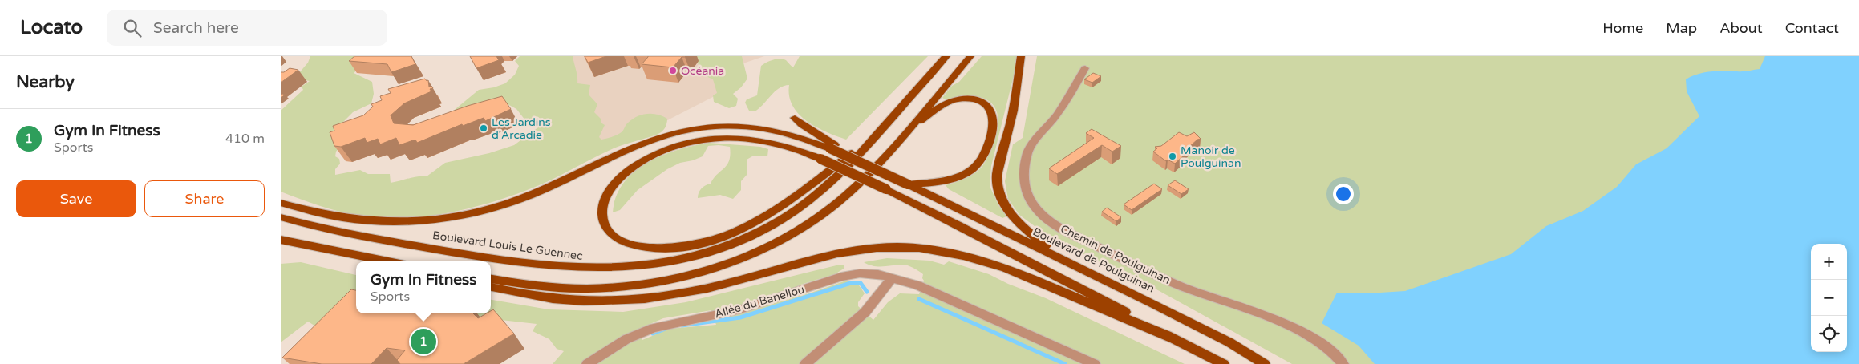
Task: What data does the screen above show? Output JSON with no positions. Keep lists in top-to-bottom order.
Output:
{
  "streets": {
    "main road": ["Boulevard Louis Le Guennec", "Boulevard de Poulguinan"],
    "street": ["Chemin de Poulguinan", "Allée du Banellou"]
  },
  "crossings": [
    ["Boulevard Louis Le Guennec", "Boulevard de Poulguinan"]
  ],
  "places": ["Océania", "Les Jardins d'Arcadie", "Manoir de Poulguinan"],
  "page": {
    "header": "Locato",
    "search": "Search here",
    "nav": [
      "Home",
      "Map",
      "About",
      "Contact"
    ],
    "heading": "Nearby",
    "list": [
      {
        "mark": "1",
        "name": "Gym In Fitness",
        "note": "Sports",
        "value": "410 m"
      }
    ],
    "buttons": ["Save", "Share"],
    "map_buttons": ["+", "−"],
    "popup": ["Gym In Fitness", "Sports"],
    "pins": "1"
  }
}
